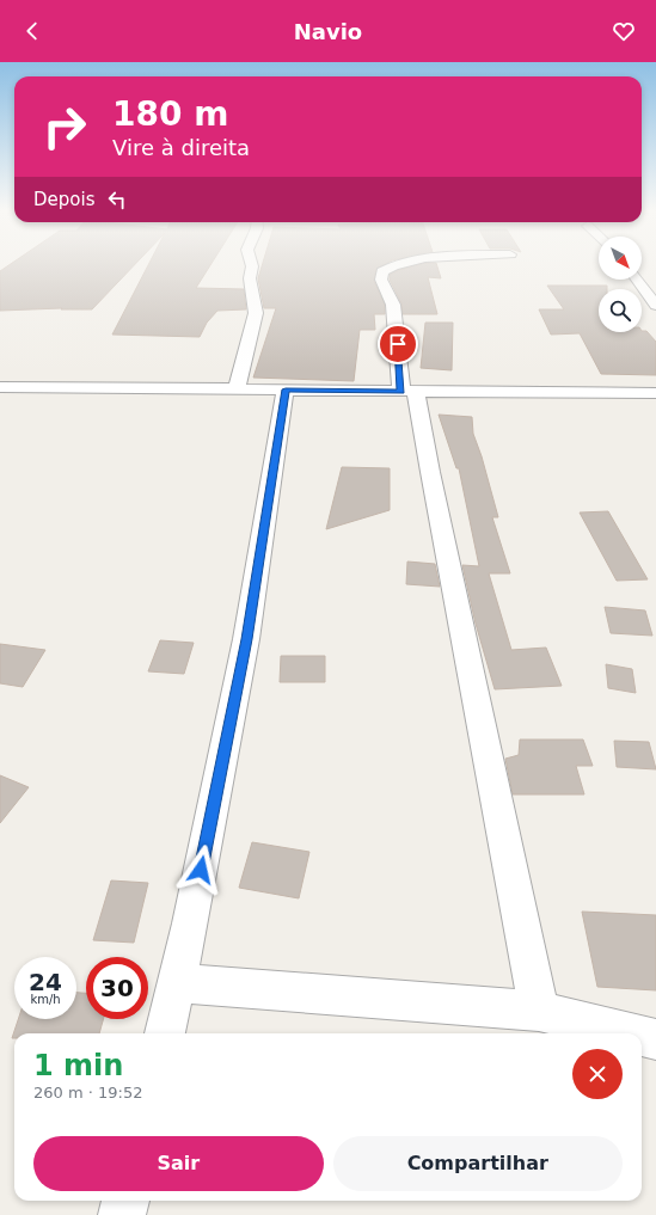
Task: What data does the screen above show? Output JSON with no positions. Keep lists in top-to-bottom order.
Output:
{
  "north": "bottom right",
  "page": {
    "header": "Navio",
    "turn": ["180 m", "Vire à direita"],
    "then": "Depois",
    "speed": "24 km/h",
    "limit": "30",
    "heading": ["1 min", "260 m · 19:52"],
    "buttons": ["Sair", "Compartilhar"]
  }
}
